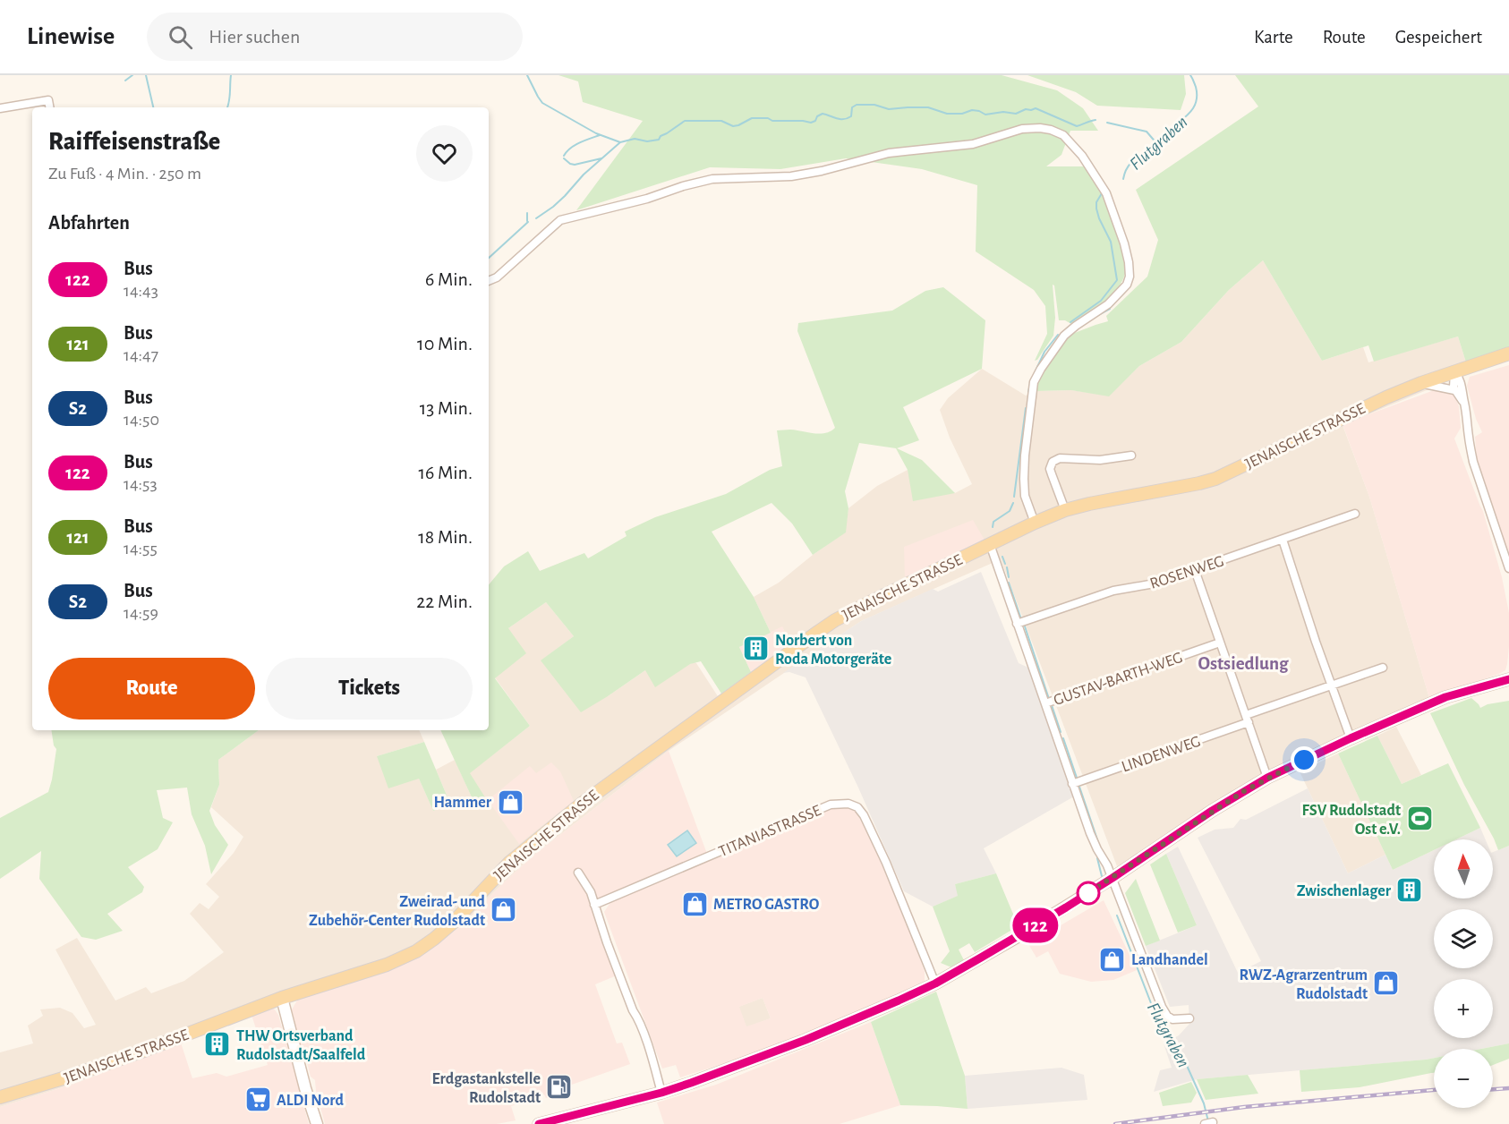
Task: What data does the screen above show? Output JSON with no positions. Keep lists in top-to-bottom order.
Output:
{
  "streets": {
    "main road": ["JENAISCHE STRASSE"],
    "street": [
      "ROSENWEG",
      "GUSTAV-BARTH-WEG",
      "LINDENWEG",
      "TITANIASTRASSE"
    ]
  },
  "districts": ["Ostsiedlung"],
  "water": ["Flutgraben"],
  "places": {
    "building": ["Norbert von Roda Motorgeräte", "Zwischenlager", "THW Ortsverband Rudolstadt/Saalfeld"],
    "shop": [
      "Hammer",
      "METRO GASTRO",
      "Zweirad- und Zubehör-Center Rudolstadt",
      "Landhandel",
      "RWZ-Agrarzentrum Rudolstadt"
    ],
    "sports": ["FSV Rudolstadt Ost e.V."],
    "fuel station": ["Erdgastankstelle Rudolstadt"],
    "supermarket": ["ALDI Nord"]
  },
  "lines": ["bus line 122"],
  "north": "top",
  "page": {
    "header": "Linewise",
    "search": "Hier suchen",
    "nav": ["Karte", "Route", "Gespeichert"],
    "on_map": "122",
    "heading": [
      ["Raiffeisenstraße", "Zu Fuß · 4 Min. · 250 m"],
      "Abfahrten"
    ],
    "list": [
      {
        "mark": "122",
        "name": "Bus",
        "note": "14:43",
        "value": "6 Min."
      },
      {
        "mark": "121",
        "name": "Bus",
        "note": "14:47",
        "value": "10 Min."
      },
      {
        "mark": "S2",
        "name": "Bus",
        "note": "14:50",
        "value": "13 Min."
      },
      {
        "mark": "122",
        "name": "Bus",
        "note": "14:53",
        "value": "16 Min."
      },
      {
        "mark": "121",
        "name": "Bus",
        "note": "14:55",
        "value": "18 Min."
      },
      {
        "mark": "S2",
        "name": "Bus",
        "note": "14:59",
        "value": "22 Min."
      }
    ],
    "buttons": ["Route", "Tickets"],
    "map_buttons": ["+", "−"]
  }
}
